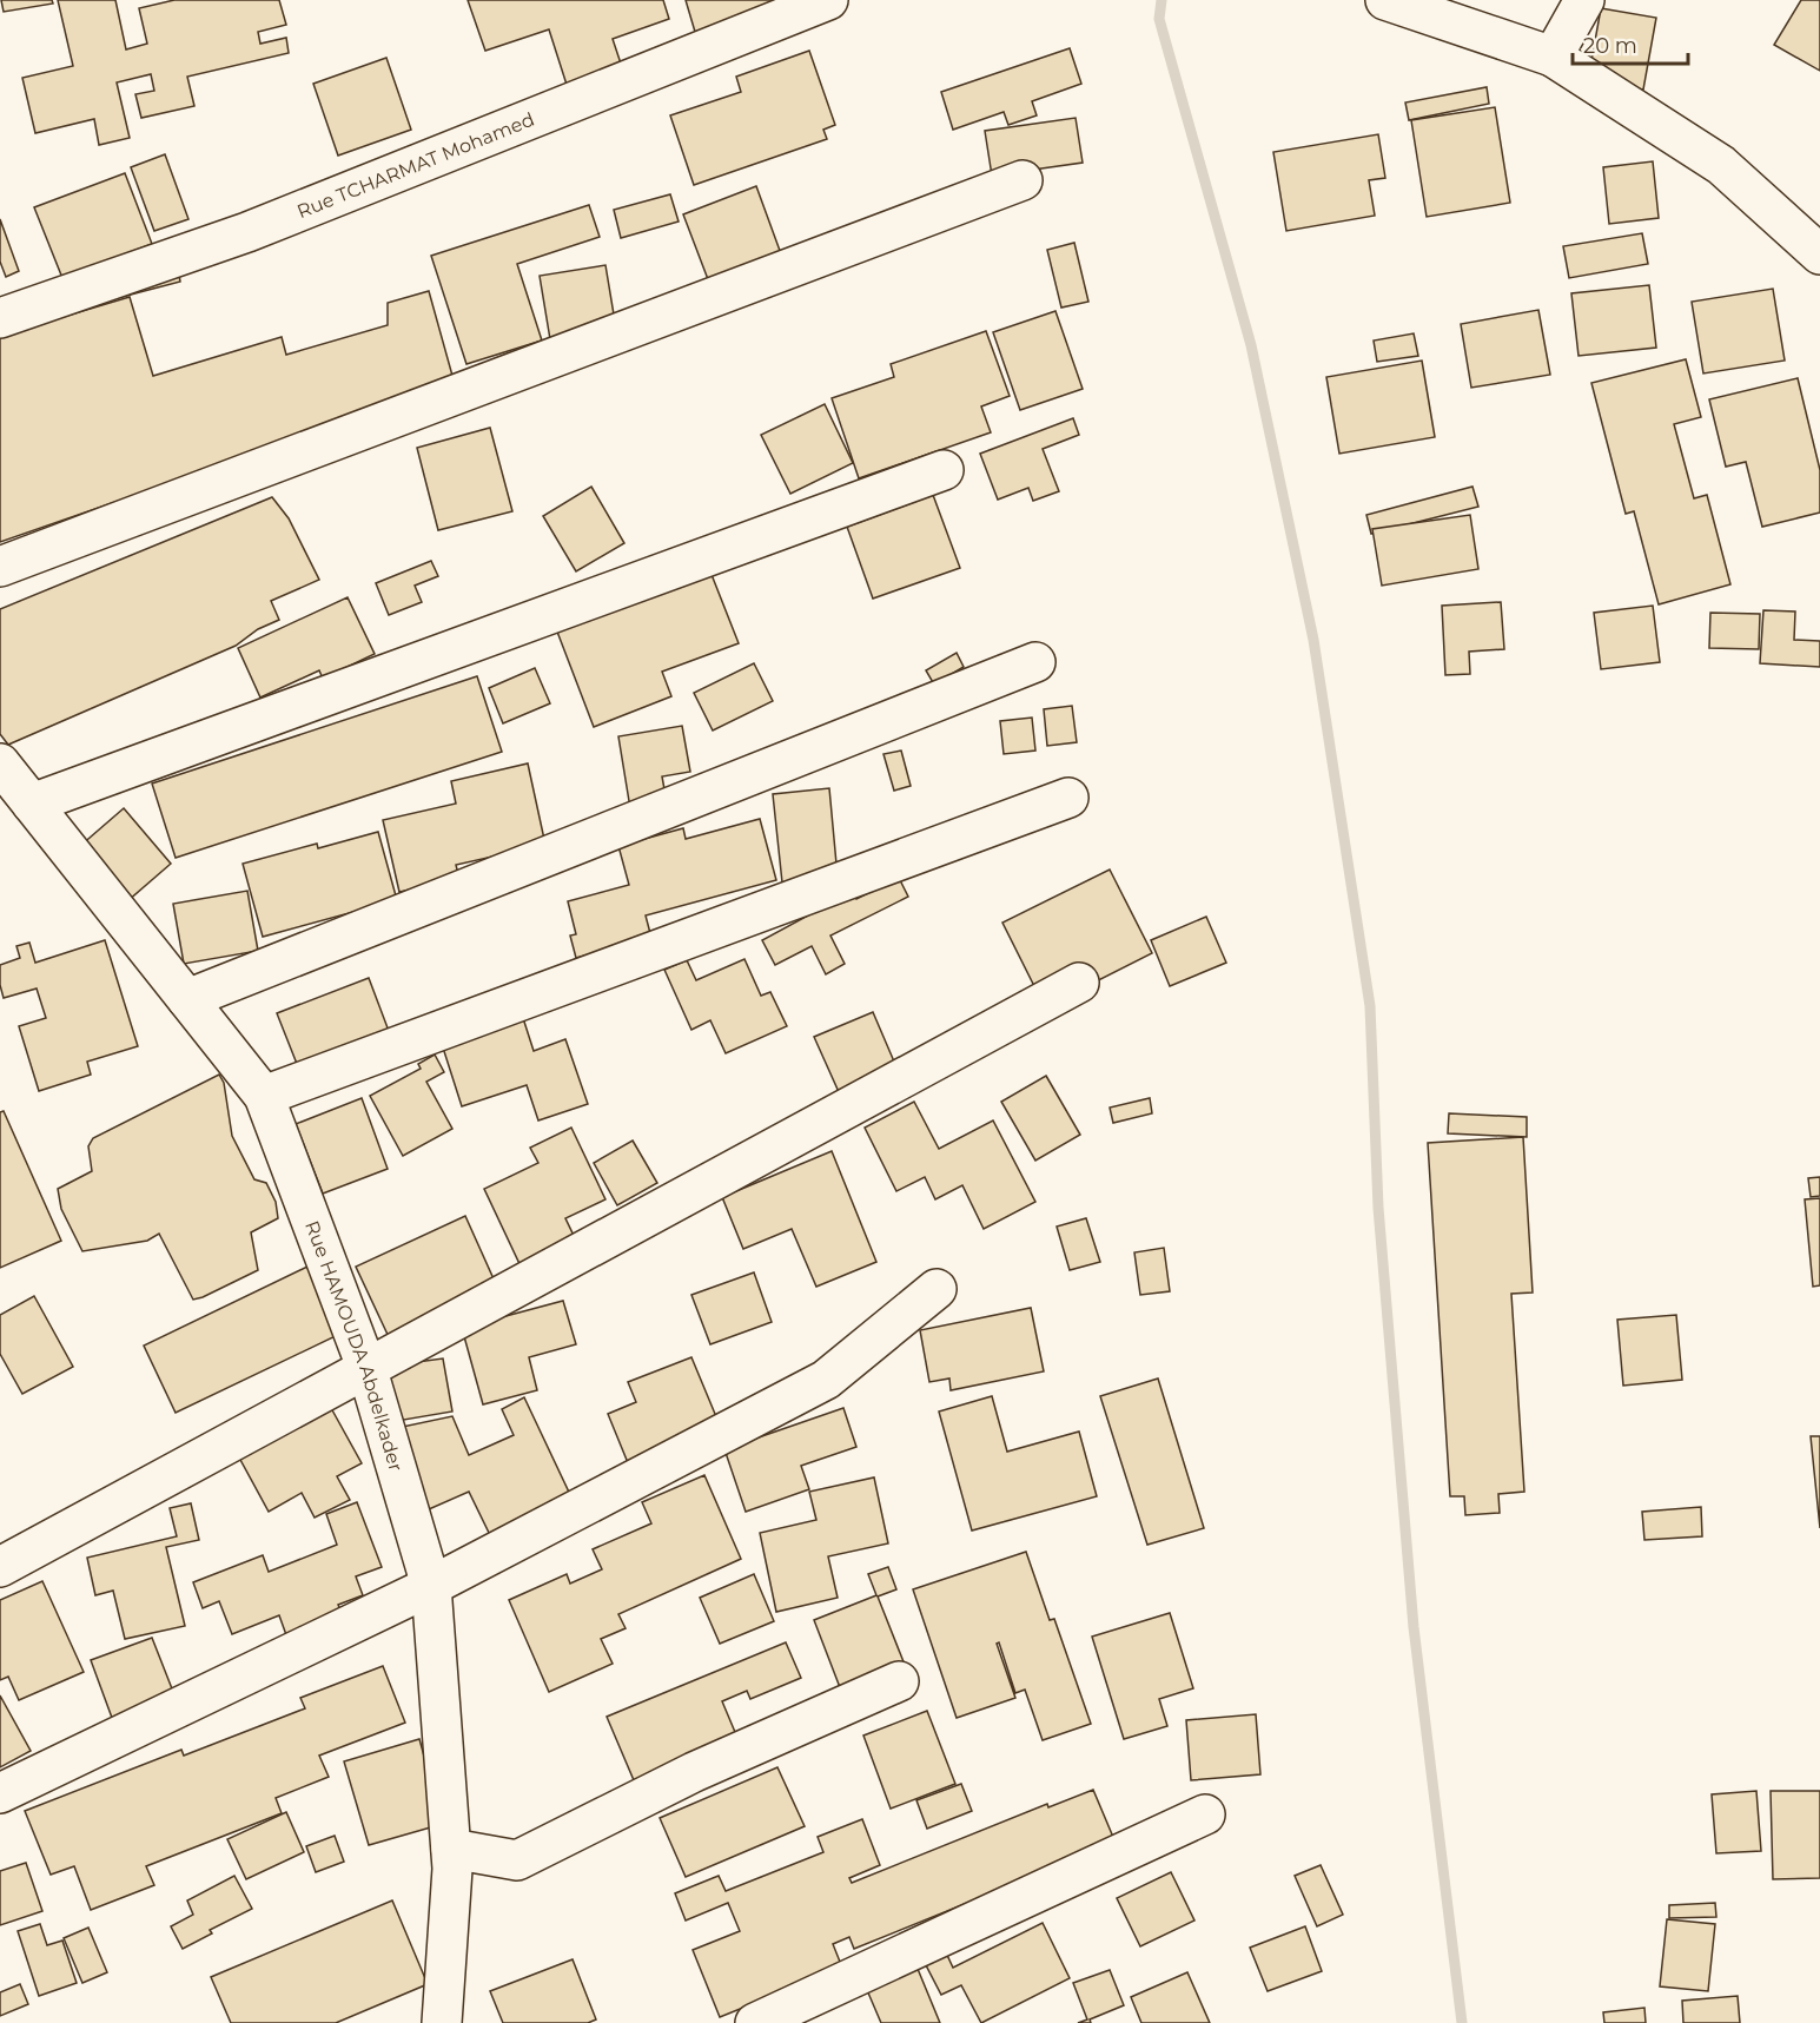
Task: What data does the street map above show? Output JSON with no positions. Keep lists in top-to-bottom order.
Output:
{
  "streets": {
    "street": ["Rue TCHARMAT Mohamed", "Rue HAMOUDA Abdelkader"]
  },
  "scale_bar": "20 m"
}
